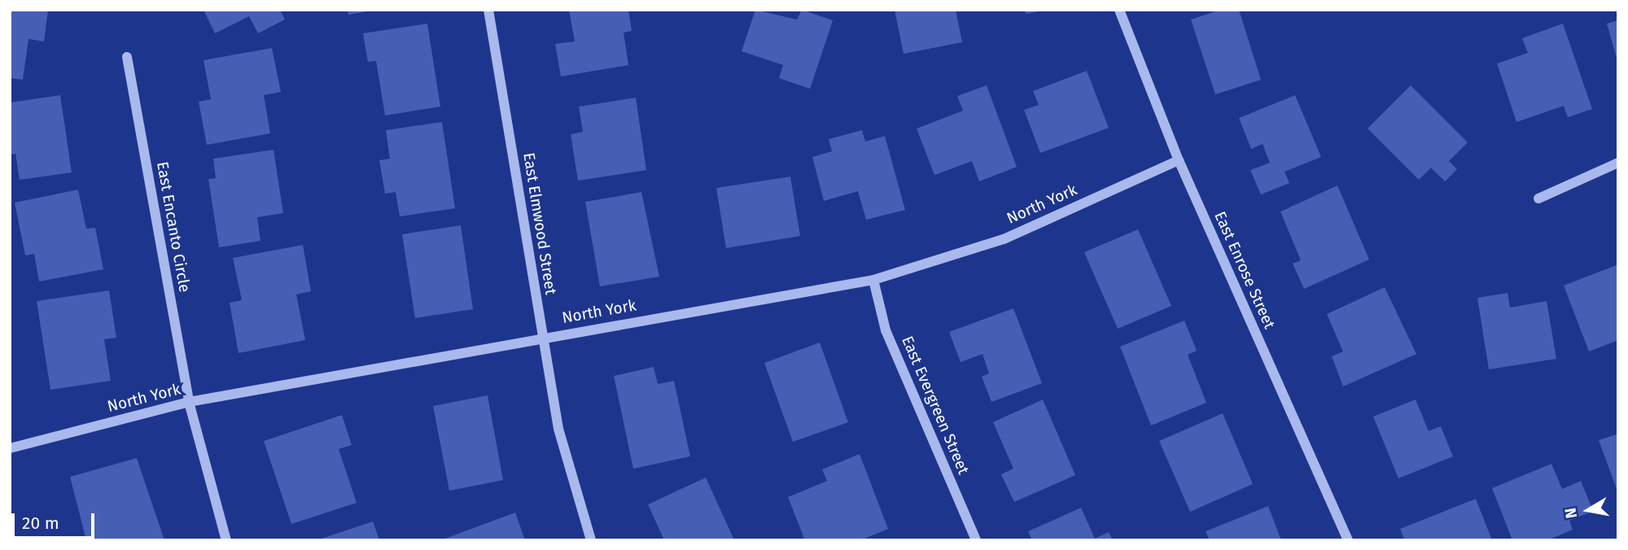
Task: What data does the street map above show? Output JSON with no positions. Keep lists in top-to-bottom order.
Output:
{
  "streets": {
    "street": [
      "North York",
      "East Elmwood Street",
      "East Encanto Circle",
      "East Enrose Street",
      "East Evergreen Street"
    ]
  },
  "crossings": [
    ["North York", "East Elmwood Street"],
    ["North York", "East Encanto Circle"],
    ["North York", "East Enrose Street"],
    ["North York", "East Evergreen Street"]
  ],
  "scale_bar": "20 m",
  "north": "left"
}
